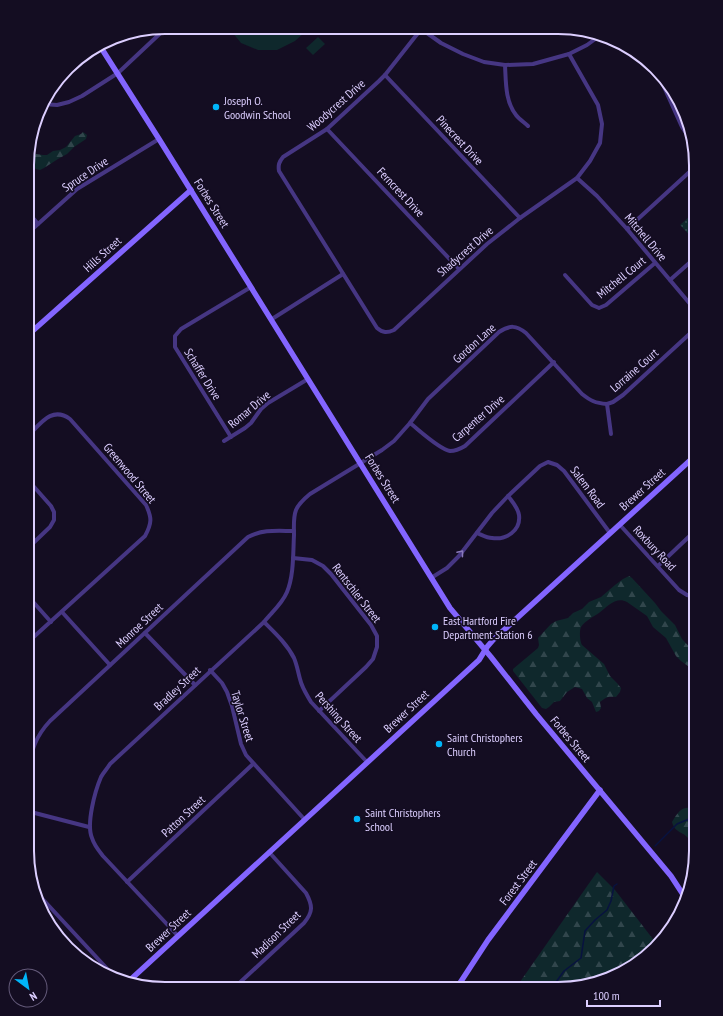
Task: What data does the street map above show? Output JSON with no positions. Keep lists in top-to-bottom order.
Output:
{
  "streets": {
    "main road": [
      "Forbes Street",
      "Hills Street",
      "Brewer Street",
      "Forest Street"
    ],
    "street": [
      "Woodycrest Drive",
      "Pinecrest Drive",
      "Spruce Drive",
      "Ferncrest Drive",
      "Mitchell Drive",
      "Shadycrest Drive",
      "Mitchell Court",
      "Gordon Lane",
      "Lorraine Court",
      "Schaffer Drive",
      "Romar Drive",
      "Carpenter Drive",
      "Greenwood Street",
      "Salem Road",
      "Roxbury Road",
      "Rentschler Street",
      "Monroe Street",
      "Bradley Street",
      "Taylor Street",
      "Pershing Street",
      "Patton Street",
      "Madison Street"
    ]
  },
  "crossings": [
    ["Woodycrest Drive", "Pinecrest Drive"],
    ["Woodycrest Drive", "Ferncrest Drive"],
    ["Woodycrest Drive", "Shadycrest Drive"],
    ["Pinecrest Drive", "Shadycrest Drive"],
    ["Spruce Drive", "Forbes Street"],
    ["Ferncrest Drive", "Shadycrest Drive"],
    ["Forbes Street", "Hills Street"],
    ["Forbes Street", "Gordon Lane"],
    ["Forbes Street", "Schaffer Drive"],
    ["Forbes Street", "Romar Drive"],
    ["Forbes Street", "Salem Road"],
    ["Forbes Street", "Brewer Street"],
    ["Forbes Street", "Bradley Street"],
    ["Forbes Street", "Forest Street"],
    ["Mitchell Drive", "Shadycrest Drive"],
    ["Mitchell Drive", "Mitchell Court"],
    ["Gordon Lane", "Lorraine Court"],
    ["Gordon Lane", "Carpenter Drive"],
    ["Gordon Lane", "Bradley Street"],
    ["Schaffer Drive", "Romar Drive"],
    ["Salem Road", "Brewer Street"],
    ["Brewer Street", "Roxbury Road"],
    ["Brewer Street", "Bradley Street"],
    ["Brewer Street", "Taylor Street"],
    ["Brewer Street", "Pershing Street"],
    ["Brewer Street", "Madison Street"],
    ["Rentschler Street", "Bradley Street"],
    ["Rentschler Street", "Pershing Street"],
    ["Monroe Street", "Bradley Street"],
    ["Bradley Street", "Taylor Street"],
    ["Bradley Street", "Pershing Street"],
    ["Bradley Street", "Patton Street"],
    ["Taylor Street", "Patton Street"]
  ],
  "places": [
    "Joseph O. Goodwin School",
    "East Hartford Fire Department Station 6",
    "Saint Christophers Church",
    "Saint Christophers School"
  ],
  "scale_bar": "100 m",
  "north": "bottom right"
}
